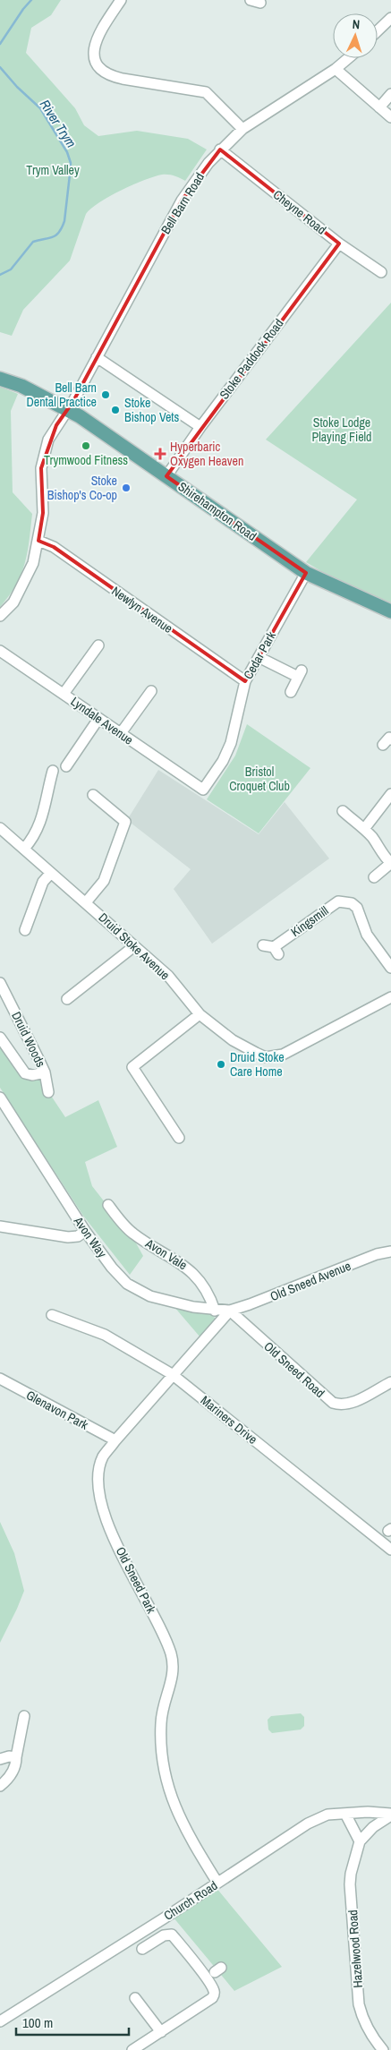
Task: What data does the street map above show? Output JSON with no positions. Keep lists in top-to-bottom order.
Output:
{
  "streets": {
    "main road": ["Shirehampton Road"],
    "street": [
      "Bell Barn Road",
      "Cheyne Road",
      "Stoke Paddock Road",
      "Newlyn Avenue",
      "Cedar Park",
      "Lyndale Avenue",
      "Kingsmill",
      "Druid Stoke Avenue",
      "Druid Woods",
      "Avon Way",
      "Avon Vale",
      "Old Sneed Avenue",
      "Old Sneed Road",
      "Glenavon Park",
      "Mariners Drive",
      "Old Sneed Park",
      "Church Road",
      "Hazelwood Road"
    ]
  },
  "crossings": [
    ["Bell Barn Road", "Cheyne Road"],
    ["Bell Barn Road", "Shirehampton Road"],
    ["Bell Barn Road", "Newlyn Avenue"],
    ["Cheyne Road", "Stoke Paddock Road"],
    ["Stoke Paddock Road", "Shirehampton Road"],
    ["Shirehampton Road", "Cedar Park"],
    ["Newlyn Avenue", "Cedar Park"],
    ["Cedar Park", "Lyndale Avenue"],
    ["Avon Way", "Avon Vale"],
    ["Avon Way", "Old Sneed Avenue"],
    ["Avon Way", "Old Sneed Road"],
    ["Avon Way", "Old Sneed Park"],
    ["Old Sneed Avenue", "Old Sneed Road"],
    ["Old Sneed Avenue", "Old Sneed Park"],
    ["Old Sneed Road", "Old Sneed Park"],
    ["Glenavon Park", "Old Sneed Park"],
    ["Mariners Drive", "Old Sneed Park"],
    ["Old Sneed Park", "Church Road"],
    ["Church Road", "Hazelwood Road"]
  ],
  "water": ["River Trym"],
  "parks": ["Trym Valley", "Stoke Lodge Playing Field", "Bristol Croquet Club"],
  "places": {
    "other": [
      "Bell Barn Dental Practice",
      "Stoke Bishop Vets",
      "Trymwood Fitness",
      "Stoke Bishop's Co-op",
      "Druid Stoke Care Home"
    ],
    "health": ["Hyperbaric Oxygen Heaven"]
  },
  "scale_bar": "100 m",
  "north": "top"
}
